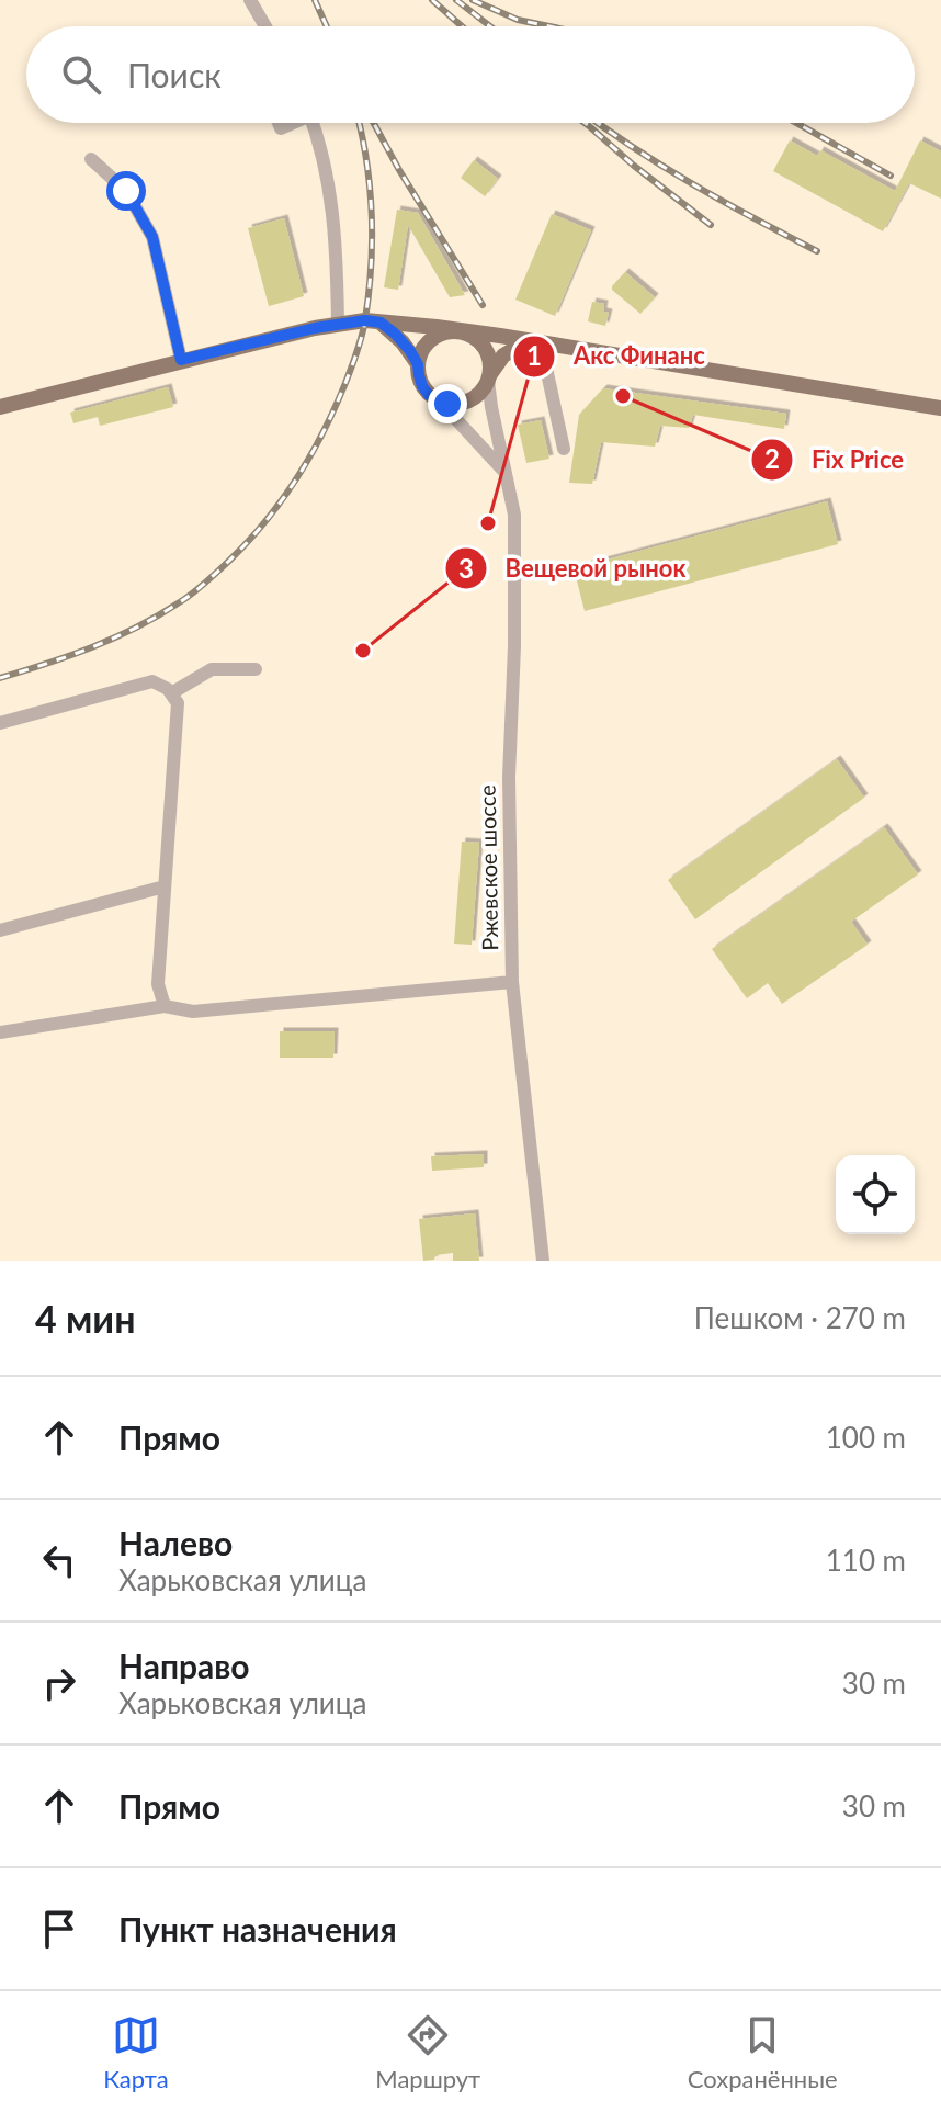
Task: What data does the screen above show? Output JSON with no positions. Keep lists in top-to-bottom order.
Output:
{
  "streets": {
    "street": ["Ржевское шоссе"]
  },
  "places": ["Fix Price", "Акс Финанс", "Вещевой рынок"],
  "page": {
    "search": "Поиск",
    "heading": ["4 мин", "Пешком · 270 m"],
    "list": [
      ["Прямо", "100 m"],
      ["Налево", "Харьковская улица", "110 m"],
      ["Направо", "Харьковская улица", "30 m"],
      ["Прямо", "30 m"],
      "Пункт назначения"
    ],
    "nav": ["Карта", "Маршрут", "Сохранённые"]
  }
}
